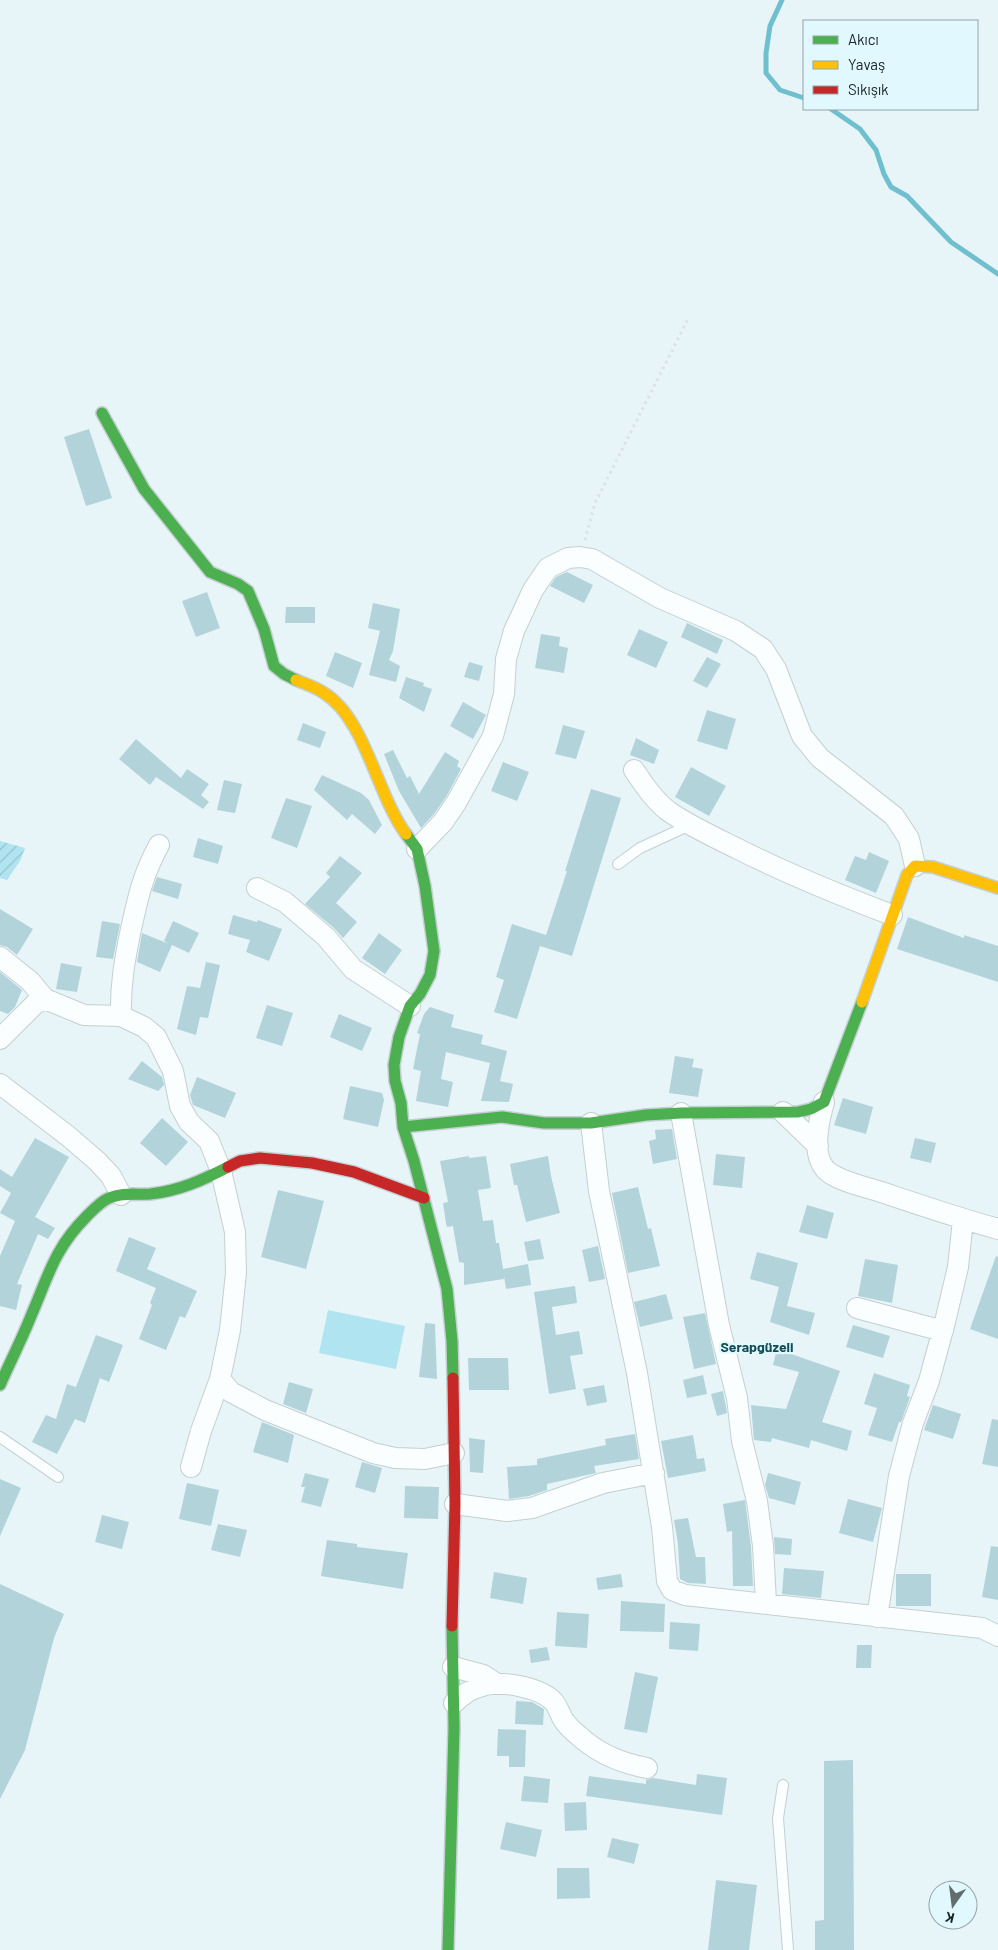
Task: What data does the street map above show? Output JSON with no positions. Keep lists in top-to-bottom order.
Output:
{
  "districts": ["Serapgüzeli"],
  "legend": ["Akıcı", "Yavaş", "Sıkışık"],
  "north": "bottom"
}
